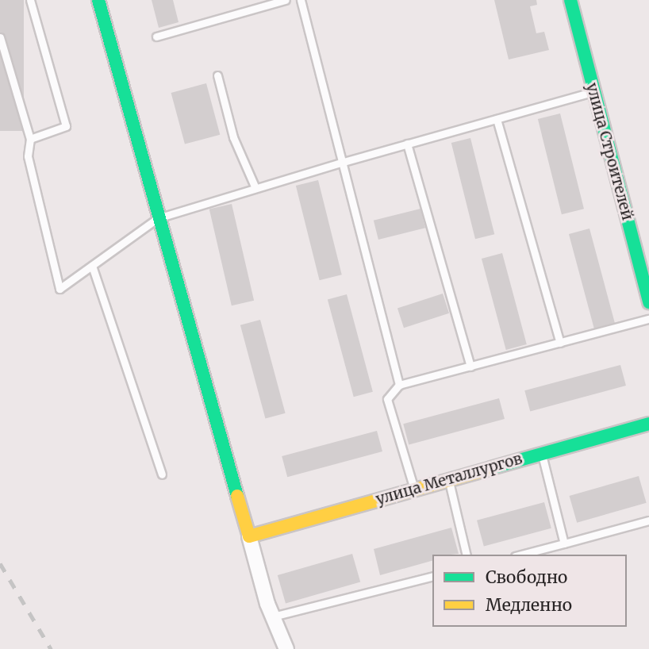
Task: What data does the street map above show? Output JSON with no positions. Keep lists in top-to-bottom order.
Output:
{
  "streets": {
    "main road": ["улица Строителей", "улица Металлургов"]
  },
  "legend": ["Свободно", "Медленно"]
}
